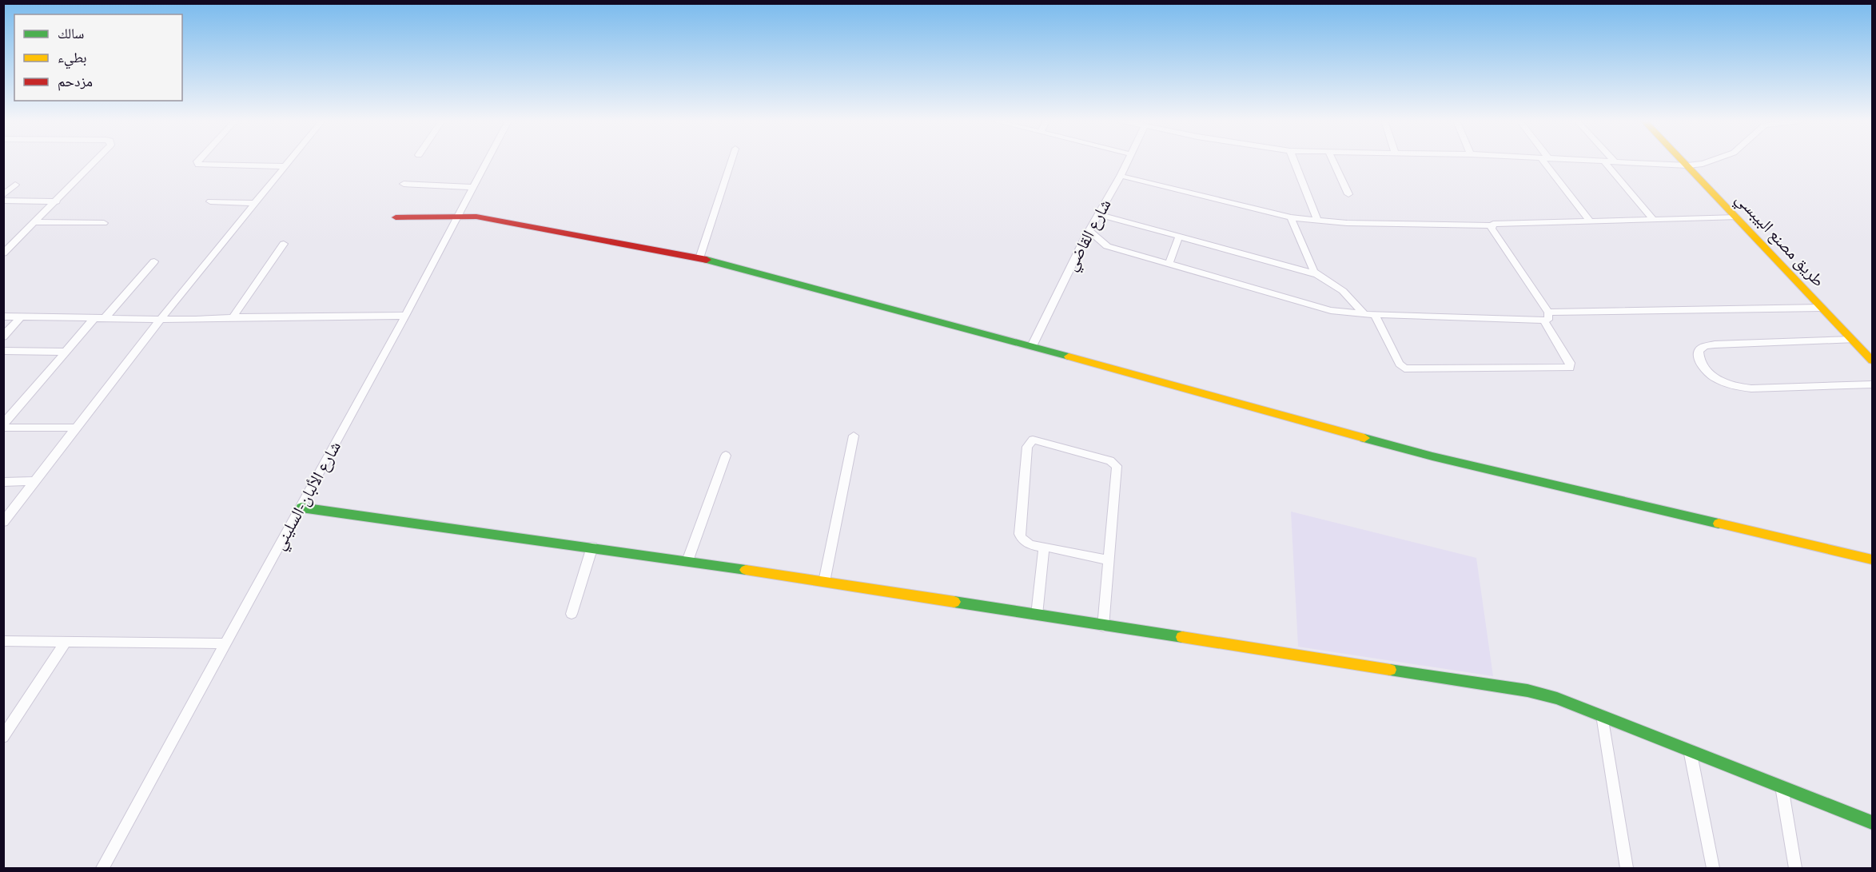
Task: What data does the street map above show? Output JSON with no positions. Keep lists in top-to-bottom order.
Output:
{
  "streets": {
    "street": ["شارع القاضي", "طريق مصنع البيبسي", "شارع الألبان-السليني"]
  },
  "legend": ["سالك", "بطيء", "مزدحم"]
}
